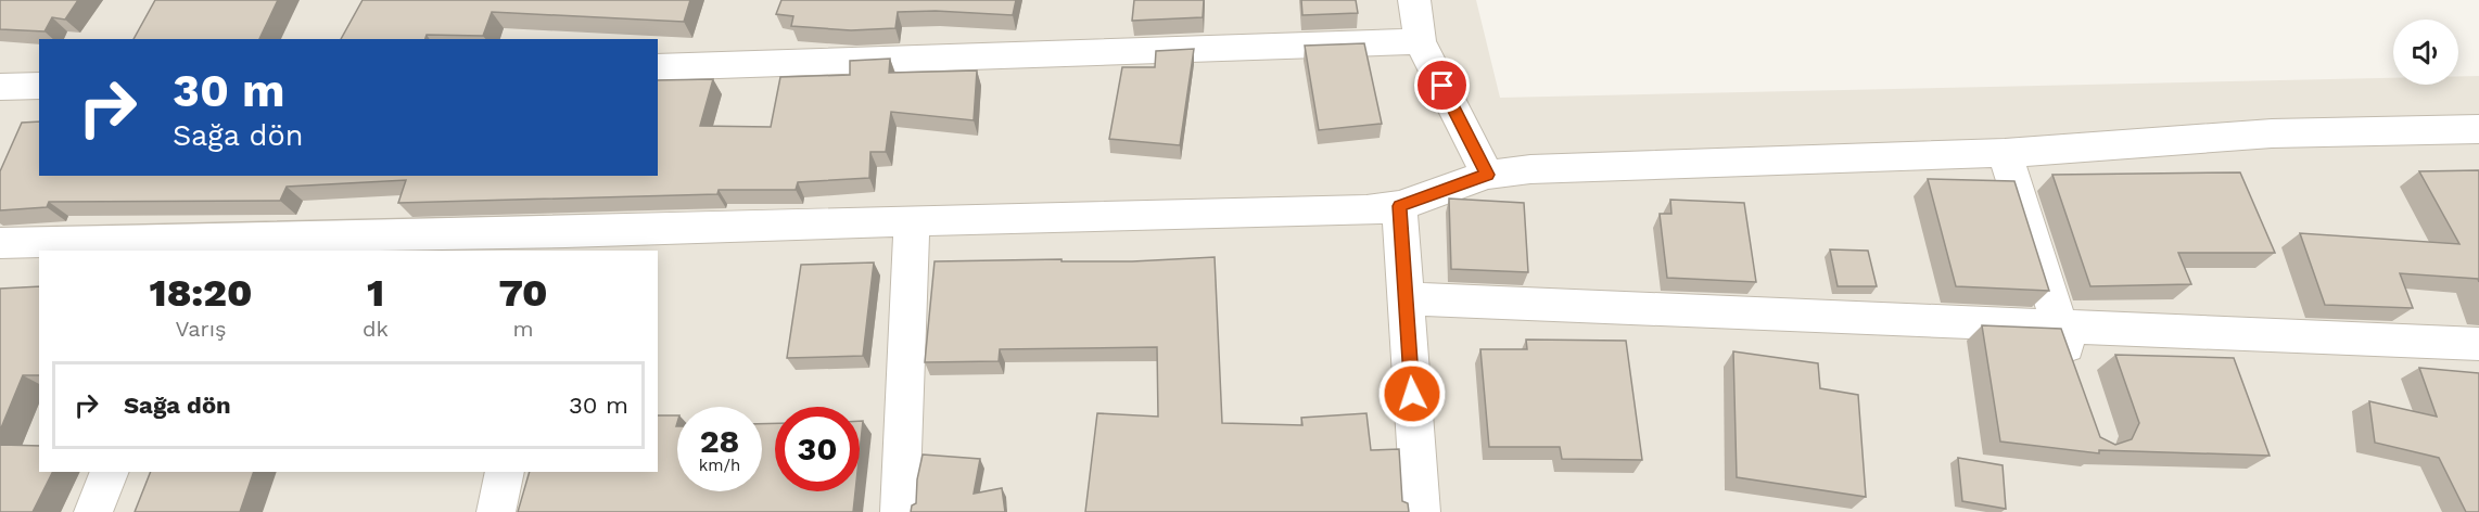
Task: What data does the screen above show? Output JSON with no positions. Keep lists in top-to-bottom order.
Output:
{
  "page": {
    "turn": ["30 m", "Sağa dön"],
    "eta": [
      "18:20",
      "Varış",
      "1",
      "dk",
      "70",
      "m"
    ],
    "list": [
      {
        "name": "Sağa dön",
        "value": "30 m"
      }
    ],
    "speed": "28 km/h",
    "limit": "30"
  }
}
